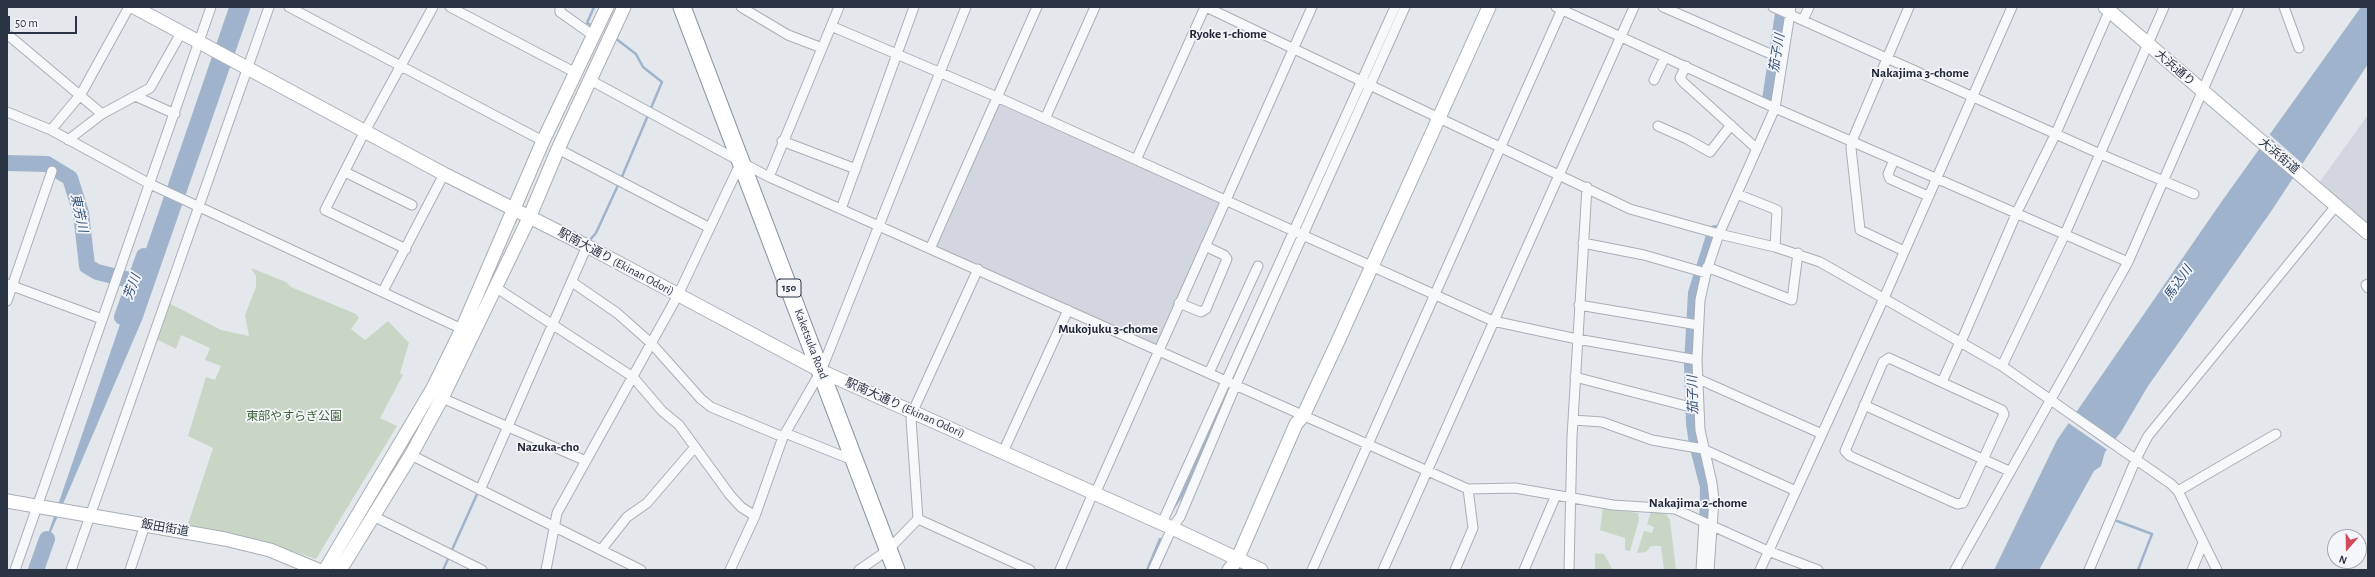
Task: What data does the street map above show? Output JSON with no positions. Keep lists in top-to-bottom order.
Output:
{
  "streets": {
    "highway": ["150", "Kaketsuka Road"],
    "street": [
      "大浜通り",
      "大浜街道",
      "駅南大通り (Ekinan Odori)",
      "飯田街道"
    ]
  },
  "crossings": [
    ["大浜通り", "大浜街道"],
    ["駅南大通り (Ekinan Odori)", "Kaketsuka Road"]
  ],
  "districts": [
    "Ryoke 1-chome",
    "Nakajima 3-chome",
    "Mukojuku 3-chome",
    "Nazuka-cho",
    "Nakajima 2-chome"
  ],
  "water": [
    "茄子川",
    "東芳川",
    "馬込川",
    "芳川"
  ],
  "parks": ["東部やすらぎ公園"],
  "scale_bar": "50 m",
  "north": "bottom"
}
